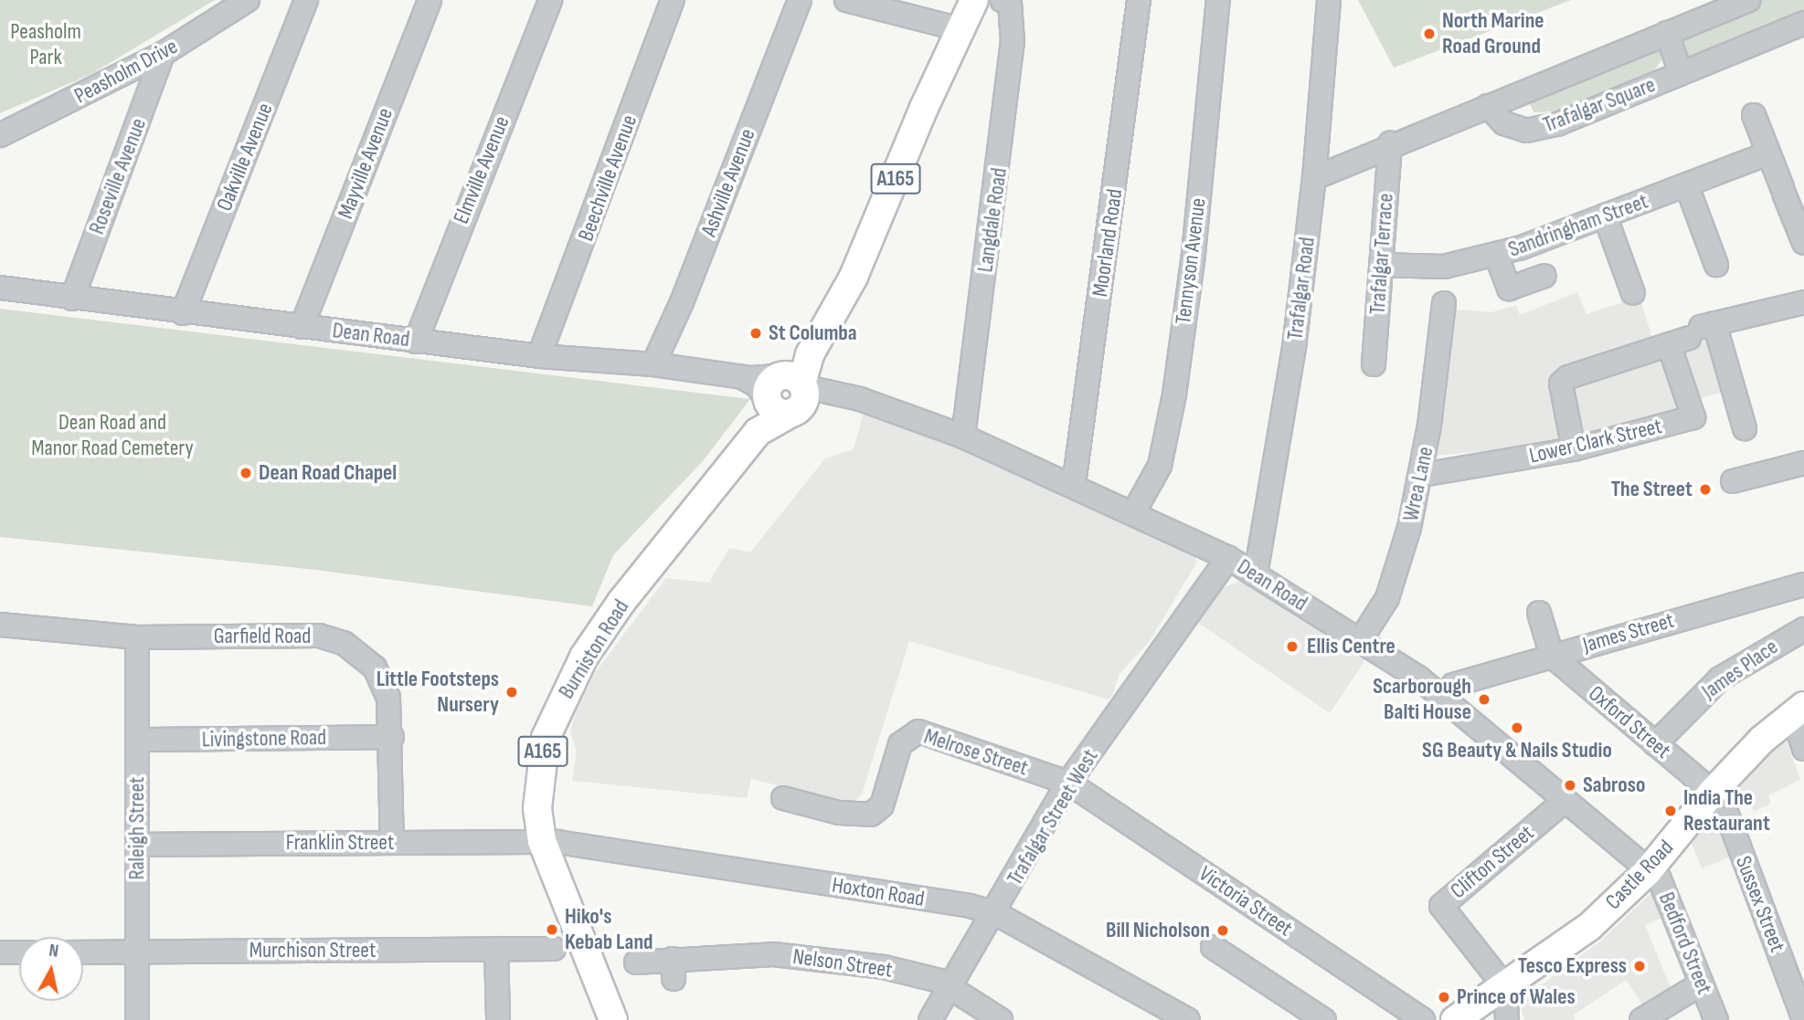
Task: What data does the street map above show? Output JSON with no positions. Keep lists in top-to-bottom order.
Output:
{
  "streets": {
    "main road": ["A165", "Burniston Road", "Castle Road"],
    "street": [
      "Peasholm Drive",
      "Trafalgar Square",
      "Oakville Avenue",
      "Mayville Avenue",
      "Elmville Avenue",
      "Roseville Avenue",
      "Beechville Avenue",
      "Ashville Avenue",
      "Langdale Road",
      "Sandringham Street",
      "Moorland Road",
      "Trafalgar Terrace",
      "Tennyson Avenue",
      "Trafalgar Road",
      "Dean Road",
      "Lower Clark Street",
      "Wrea Lane",
      "James Street",
      "Garfield Road",
      "James Place",
      "Oxford Street",
      "Livingstone Road",
      "Melrose Street",
      "Trafalgar Street West",
      "Raleigh Street",
      "Franklin Street",
      "Clifton Street",
      "Hoxton Road",
      "Victoria Street",
      "Sussex Street",
      "Bedford Street",
      "Murchison Street",
      "Nelson Street"
    ]
  },
  "crossings": [
    ["Peasholm Drive", "Roseville Avenue"],
    ["Trafalgar Square", "Trafalgar Terrace"],
    ["Trafalgar Square", "Trafalgar Road"],
    ["Oakville Avenue", "Dean Road"],
    ["Mayville Avenue", "Dean Road"],
    ["Elmville Avenue", "Dean Road"],
    ["Roseville Avenue", "Dean Road"],
    ["Beechville Avenue", "Dean Road"],
    ["A165", "Dean Road"],
    ["A165", "Burniston Road"],
    ["Ashville Avenue", "Dean Road"],
    ["Langdale Road", "Dean Road"],
    ["Sandringham Street", "Trafalgar Terrace"],
    ["Moorland Road", "Dean Road"],
    ["Tennyson Avenue", "Dean Road"],
    ["Trafalgar Road", "Dean Road"],
    ["Dean Road", "Wrea Lane"],
    ["Dean Road", "Burniston Road"],
    ["Dean Road", "Trafalgar Street West"],
    ["Dean Road", "Clifton Street"],
    ["Dean Road", "Castle Road"],
    ["Dean Road", "Bedford Street"],
    ["Lower Clark Street", "Wrea Lane"],
    ["James Street", "Oxford Street"],
    ["Garfield Road", "Livingstone Road"],
    ["Garfield Road", "Raleigh Street"],
    ["Garfield Road", "Franklin Street"],
    ["Burniston Road", "Franklin Street"],
    ["Burniston Road", "Hoxton Road"],
    ["James Place", "Oxford Street"],
    ["Oxford Street", "Castle Road"],
    ["Oxford Street", "Sussex Street"],
    ["Livingstone Road", "Raleigh Street"],
    ["Melrose Street", "Trafalgar Street West"],
    ["Melrose Street", "Victoria Street"],
    ["Trafalgar Street West", "Hoxton Road"],
    ["Trafalgar Street West", "Victoria Street"],
    ["Trafalgar Street West", "Nelson Street"],
    ["Raleigh Street", "Franklin Street"],
    ["Raleigh Street", "Murchison Street"],
    ["Franklin Street", "Hoxton Road"],
    ["Clifton Street", "Castle Road"],
    ["Castle Road", "Sussex Street"],
    ["Castle Road", "Bedford Street"]
  ],
  "parks": ["Peasholm Park", "Dean Road and Manor Road Cemetery"],
  "places": [
    "North Marine Road Ground",
    "St Columba",
    "Dean Road Chapel",
    "The Street",
    "Ellis Centre",
    "Little Footsteps Nursery",
    "Scarborough Balti House",
    "SG Beauty & Nails Studio",
    "Sabroso",
    "India The Restaurant",
    "Hiko's Kebab Land",
    "Bill Nicholson",
    "Tesco Express",
    "Prince of Wales"
  ],
  "north": "top"
}
